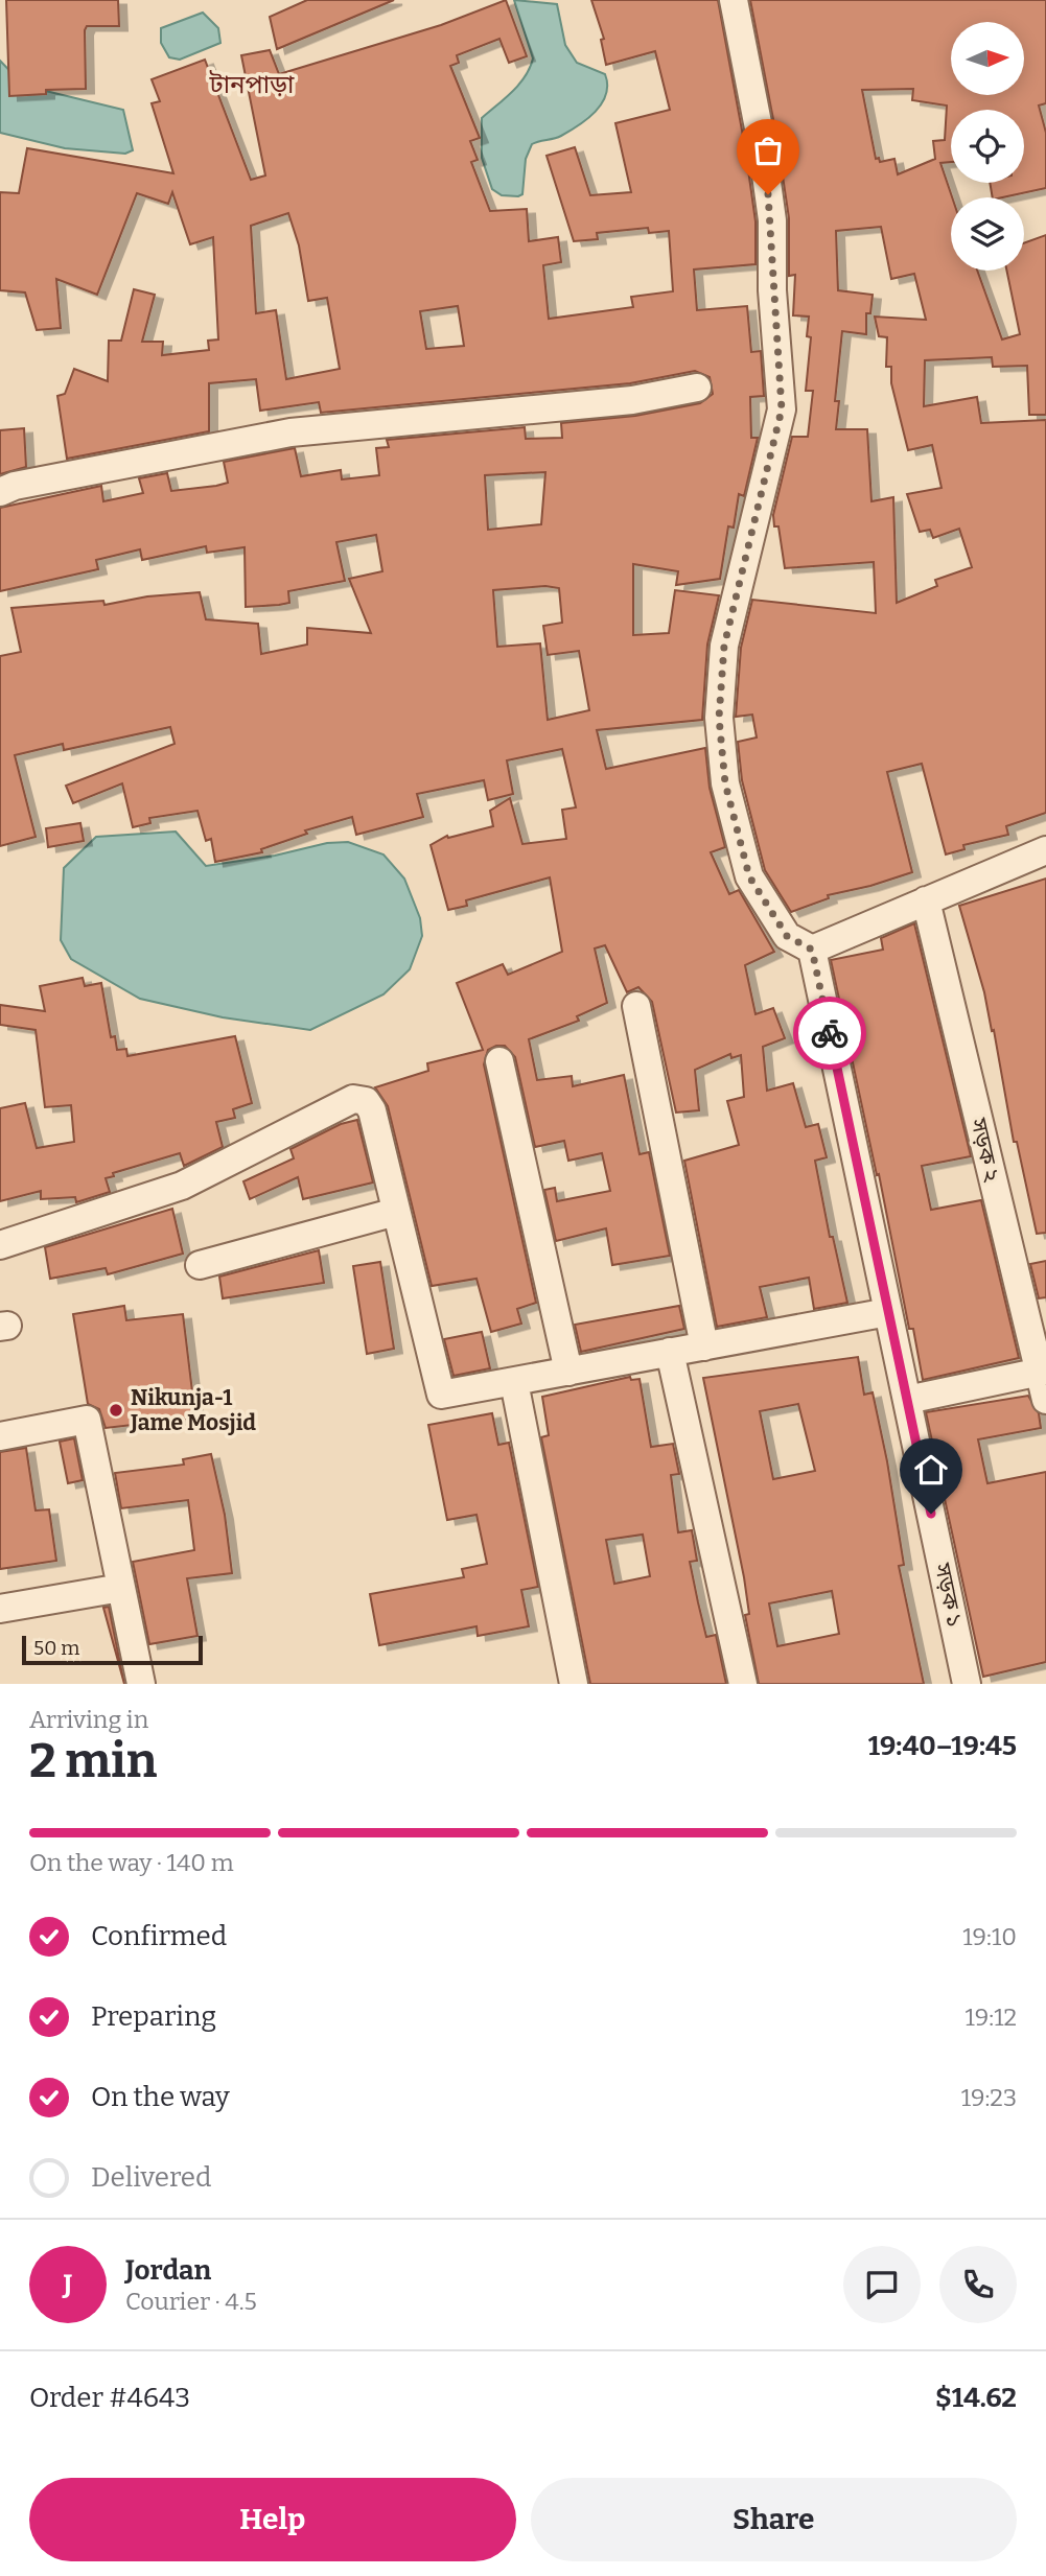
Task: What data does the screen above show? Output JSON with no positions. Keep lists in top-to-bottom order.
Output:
{
  "streets": {
    "street": ["সড়ক ২", "সড়ক ১"]
  },
  "districts": ["টানপাড়া"],
  "places": ["Nikunja-1 Jame Mosjid"],
  "scale_bar": "50 m",
  "north": "right",
  "page": {
    "scale": "50 m",
    "heading": ["2 min", "Arriving in", "19:40–19:45"],
    "panel": [
      "Jordan",
      "Courier · 4.5",
      "Order #4643",
      "$14.62"
    ],
    "bar": "On the way · 140 m",
    "list": [
      ["Confirmed", "19:10"],
      ["Preparing", "19:12"],
      ["On the way", "19:23"],
      "Delivered"
    ],
    "round": "J",
    "buttons": ["Help", "Share"]
  }
}
